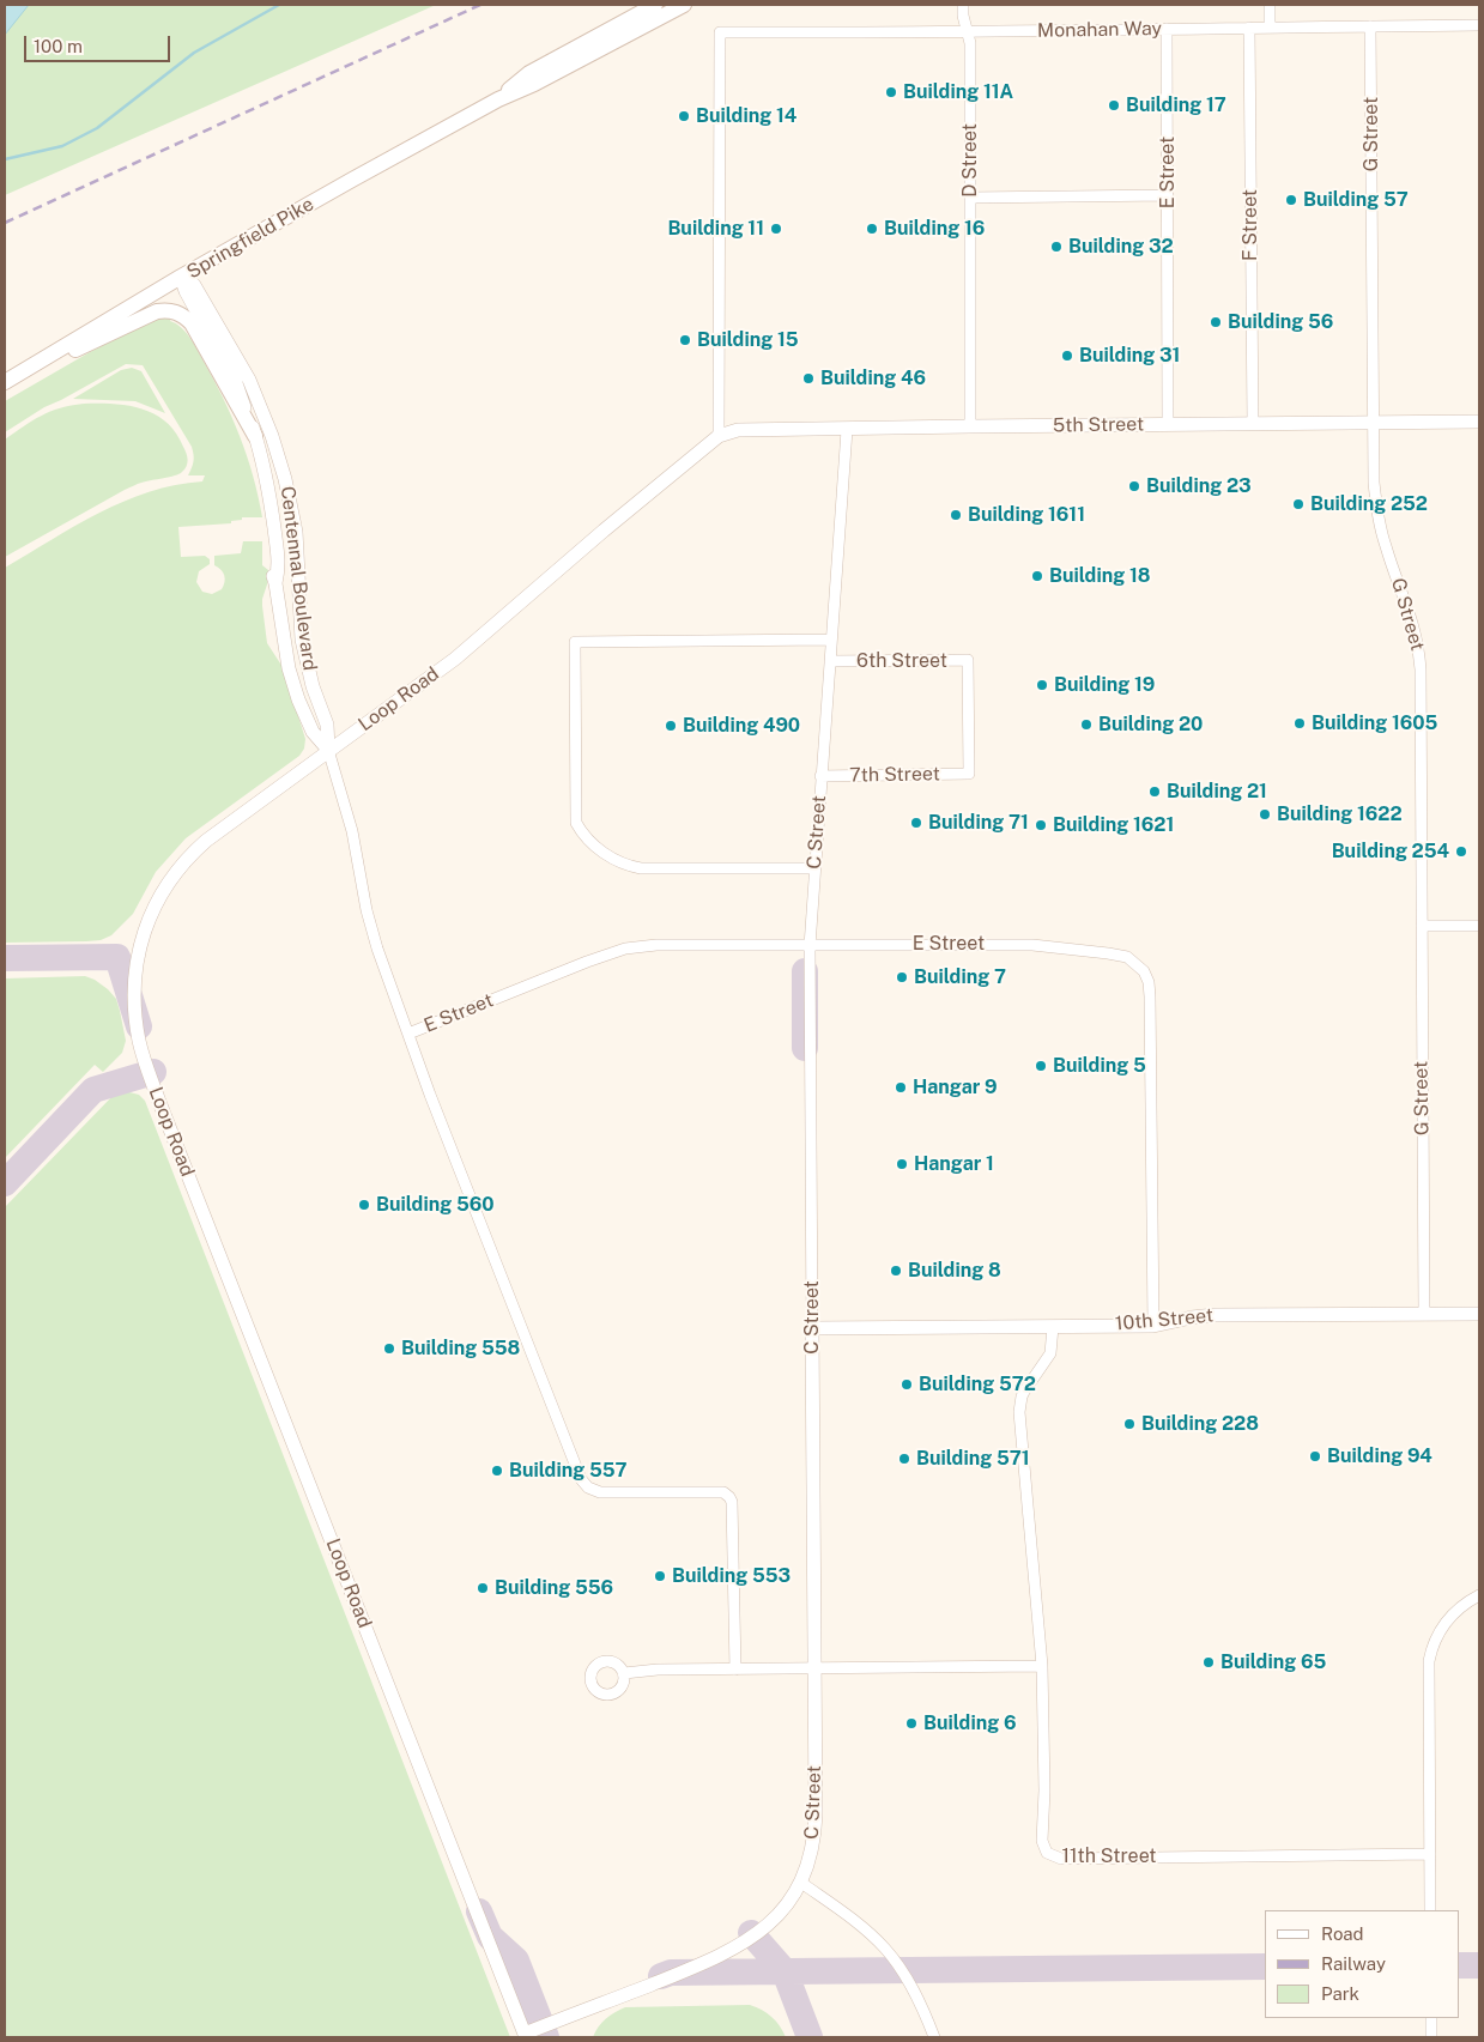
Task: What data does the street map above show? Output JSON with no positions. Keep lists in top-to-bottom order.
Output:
{
  "streets": {
    "main road": ["Springfield Pike"],
    "street": [
      "Monahan Way",
      "G Street",
      "D Street",
      "E Street",
      "F Street",
      "5th Street",
      "Centennal Boulevard",
      "6th Street",
      "Loop Road",
      "7th Street",
      "C Street",
      "10th Street",
      "11th Street"
    ]
  },
  "crossings": [
    ["Monahan Way", "G Street"],
    ["Monahan Way", "D Street"],
    ["Monahan Way", "E Street"],
    ["Monahan Way", "F Street"],
    ["Monahan Way", "5th Street"],
    ["Monahan Way", "Loop Road"],
    ["G Street", "5th Street"],
    ["G Street", "10th Street"],
    ["D Street", "5th Street"],
    ["E Street", "5th Street"],
    ["E Street", "C Street"],
    ["E Street", "10th Street"],
    ["F Street", "5th Street"],
    ["Springfield Pike", "Centennal Boulevard"],
    ["5th Street", "Loop Road"],
    ["5th Street", "C Street"],
    ["Centennal Boulevard", "Loop Road"],
    ["6th Street", "7th Street"],
    ["6th Street", "C Street"],
    ["Loop Road", "C Street"],
    ["7th Street", "C Street"],
    ["C Street", "10th Street"],
    ["10th Street", "11th Street"]
  ],
  "places": [
    "Building 11A",
    "Building 17",
    "Building 14",
    "Building 57",
    "Building 11",
    "Building 16",
    "Building 32",
    "Building 56",
    "Building 15",
    "Building 31",
    "Building 46",
    "Building 23",
    "Building 252",
    "Building 1611",
    "Building 18",
    "Building 19",
    "Building 1605",
    "Building 20",
    "Building 490",
    "Building 21",
    "Building 1622",
    "Building 71",
    "Building 1621",
    "Building 254",
    "Building 7",
    "Building 5",
    "Hangar 9",
    "Hangar 1",
    "Building 560",
    "Building 8",
    "Building 558",
    "Building 572",
    "Building 228",
    "Building 94",
    "Building 571",
    "Building 557",
    "Building 553",
    "Building 556",
    "Building 65",
    "Building 6"
  ],
  "legend": ["Road", "Railway", "Park"],
  "scale_bar": "100 m"
}
